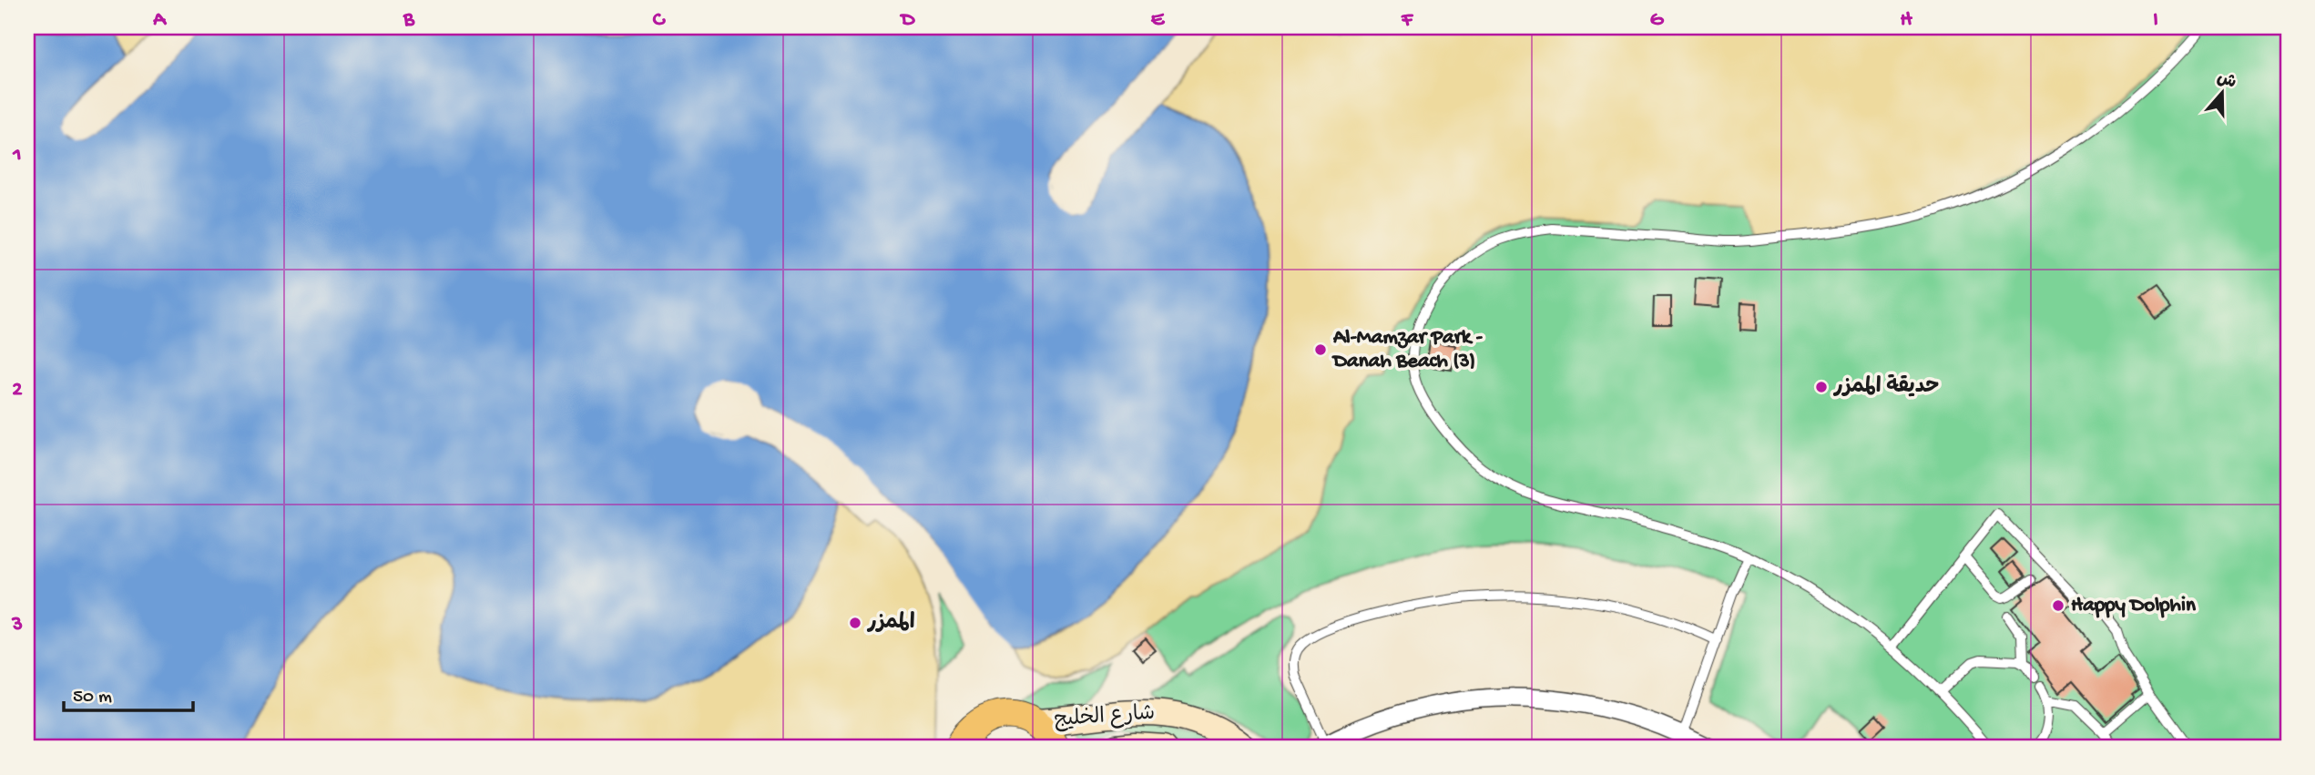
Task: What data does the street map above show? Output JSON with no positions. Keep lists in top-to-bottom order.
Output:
{
  "streets": {
    "main road": ["شارع الخليج"]
  },
  "places": [
    "Al-Mamzar Park - Danah Beach (3)",
    "حديقة الممزر",
    "Happy Dolphin",
    "الممزر"
  ],
  "scale_bar": "50 m",
  "north": "top",
  "grid": {
    "columns": [
      "A",
      "B",
      "C",
      "D",
      "E",
      "F",
      "G",
      "H",
      "I"
    ],
    "rows": ["1", "2", "3"]
  }
}
